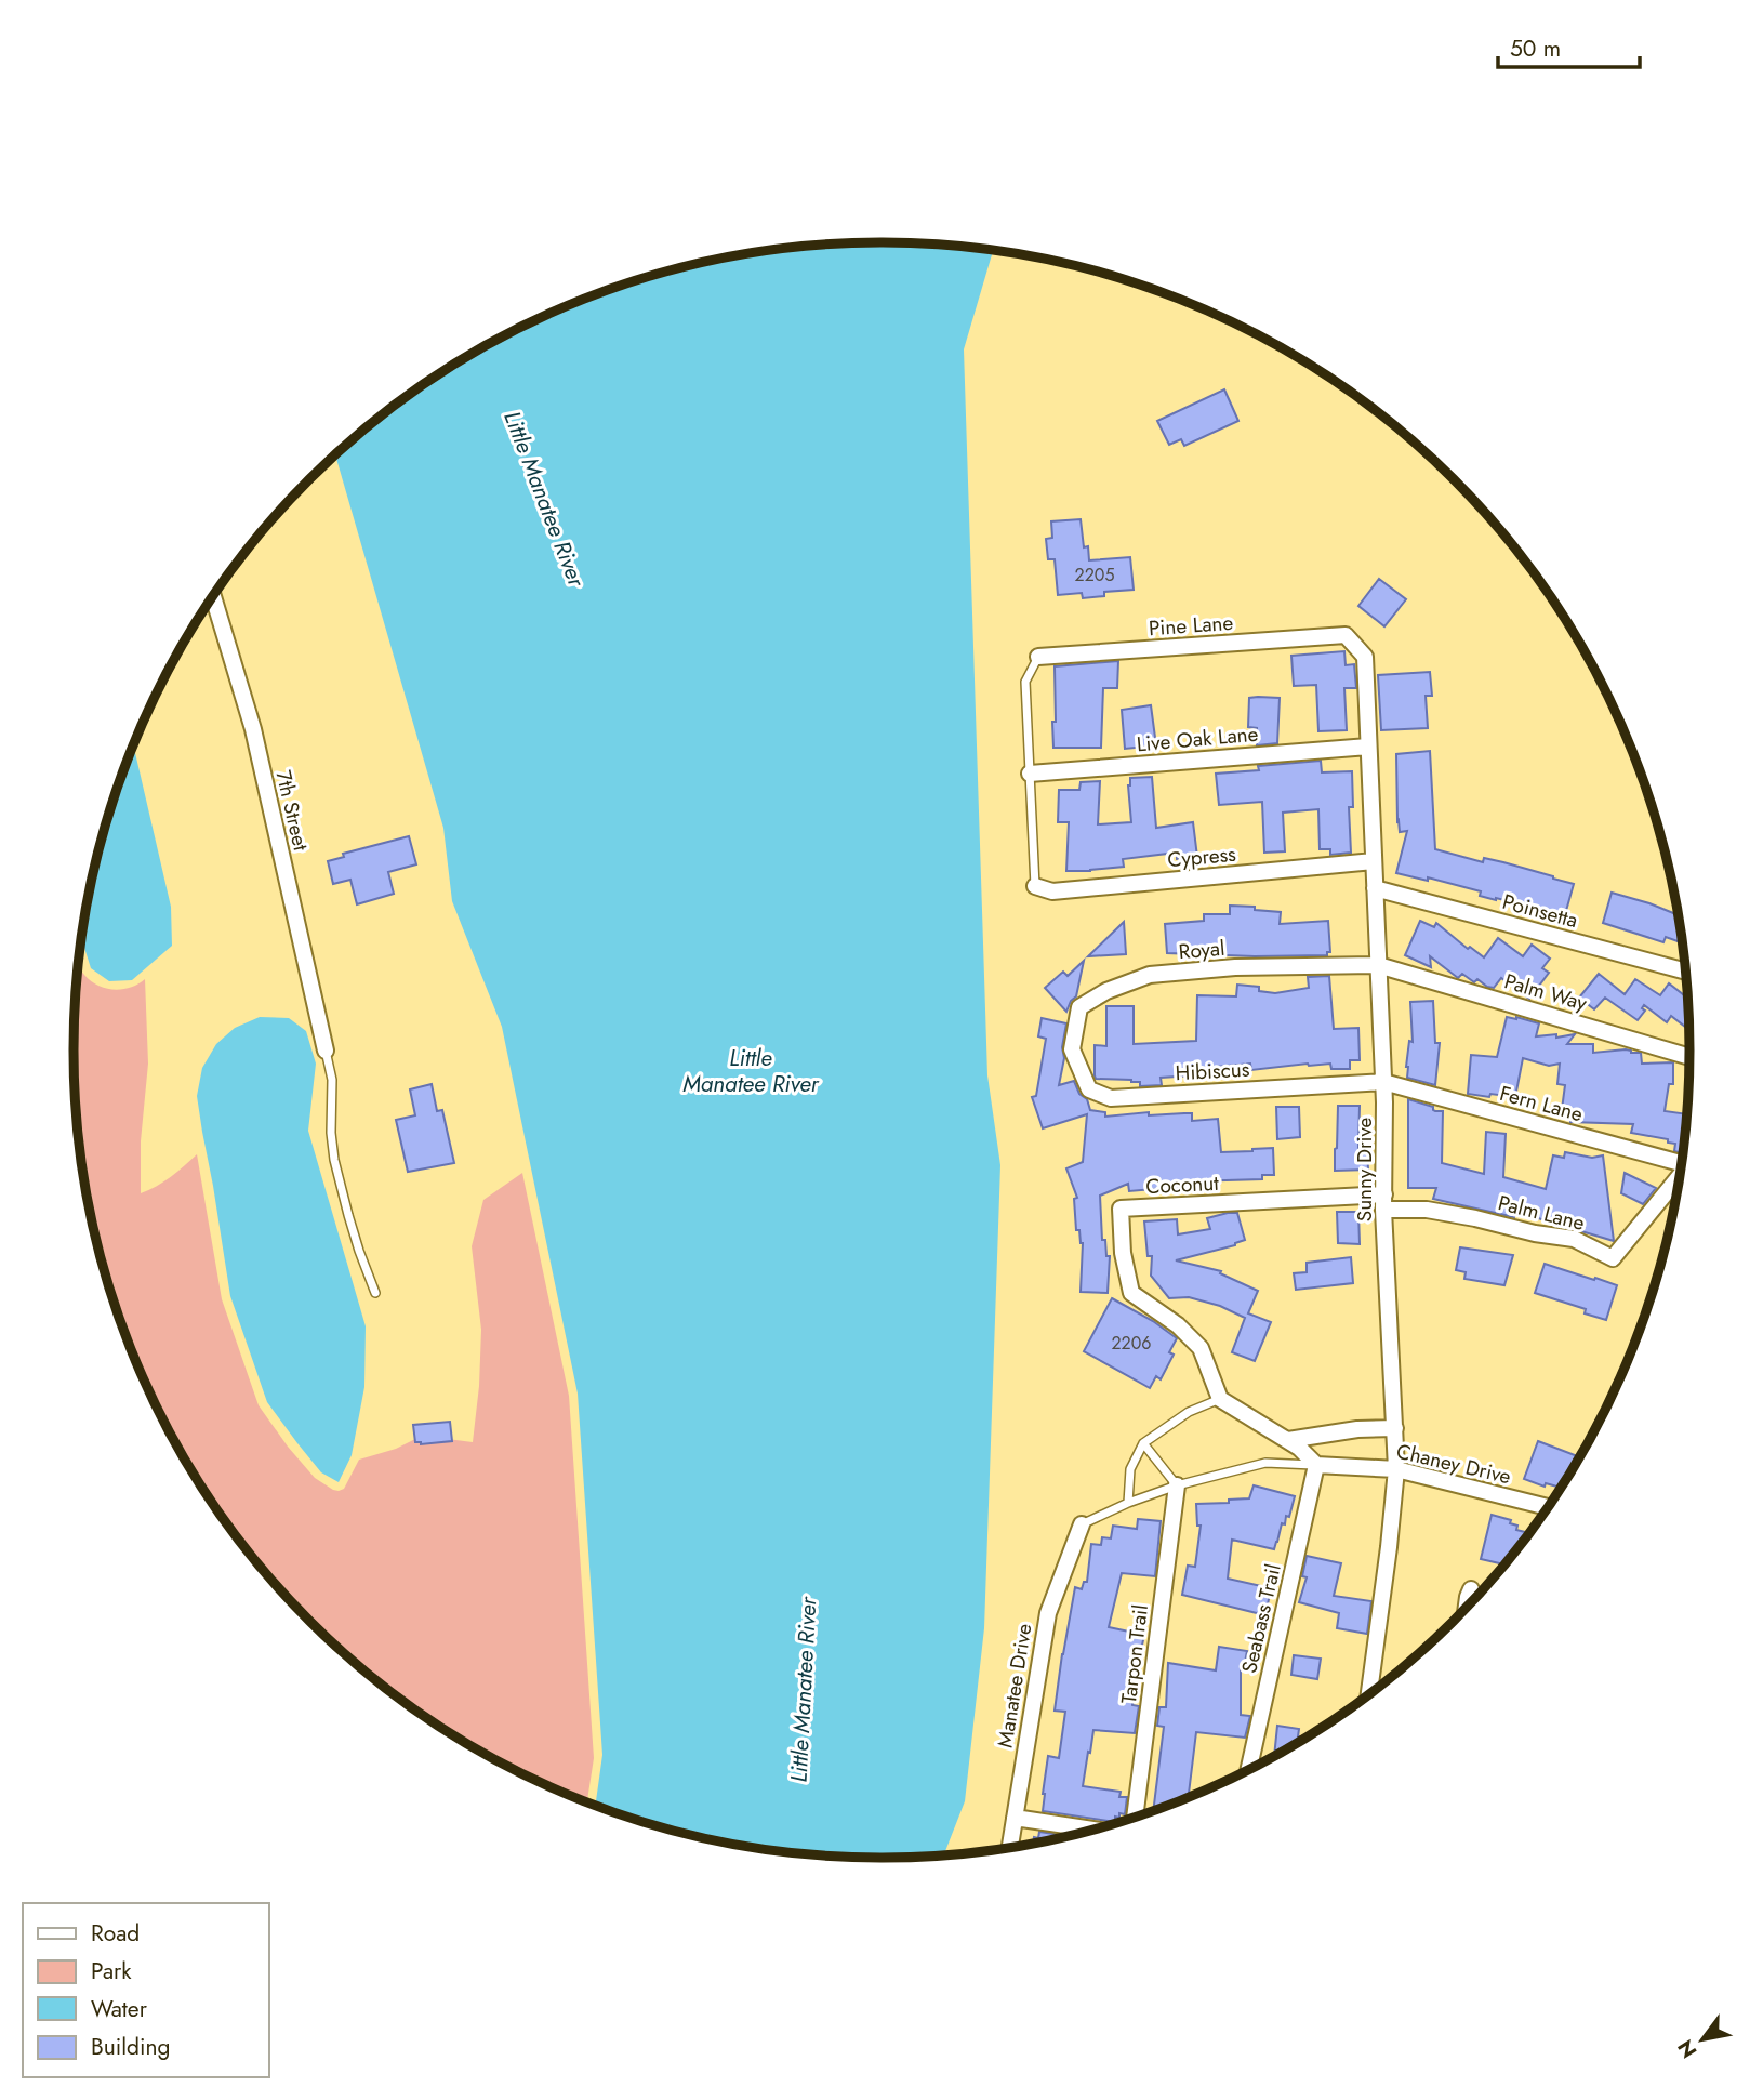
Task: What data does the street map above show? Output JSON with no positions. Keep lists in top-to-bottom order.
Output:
{
  "streets": {
    "street": [
      "Pine Lane",
      "Live Oak Lane",
      "7th Street",
      "Cypress",
      "Poinsetta",
      "Royal",
      "Palm Way",
      "Hibiscus",
      "Fern Lane",
      "Sunny Drive",
      "Coconut",
      "Palm Lane",
      "Chaney Drive",
      "Seabass Trail",
      "Tarpon Trail",
      "Manatee Drive"
    ]
  },
  "crossings": [
    ["Pine Lane", "Sunny Drive"],
    ["Live Oak Lane", "Sunny Drive"],
    ["Cypress", "Sunny Drive"],
    ["Poinsetta", "Sunny Drive"],
    ["Royal", "Palm Way"],
    ["Royal", "Hibiscus"],
    ["Royal", "Sunny Drive"],
    ["Palm Way", "Sunny Drive"],
    ["Hibiscus", "Fern Lane"],
    ["Hibiscus", "Sunny Drive"],
    ["Fern Lane", "Sunny Drive"],
    ["Sunny Drive", "Coconut"],
    ["Sunny Drive", "Palm Lane"],
    ["Sunny Drive", "Chaney Drive"],
    ["Coconut", "Palm Lane"],
    ["Chaney Drive", "Seabass Trail"]
  ],
  "water": ["Little Manatee River"],
  "house_numbers": ["2205", "2206"],
  "legend": [
    "Road",
    "Park",
    "Water",
    "Building"
  ],
  "scale_bar": "50 m",
  "north": "bottom left"
}
